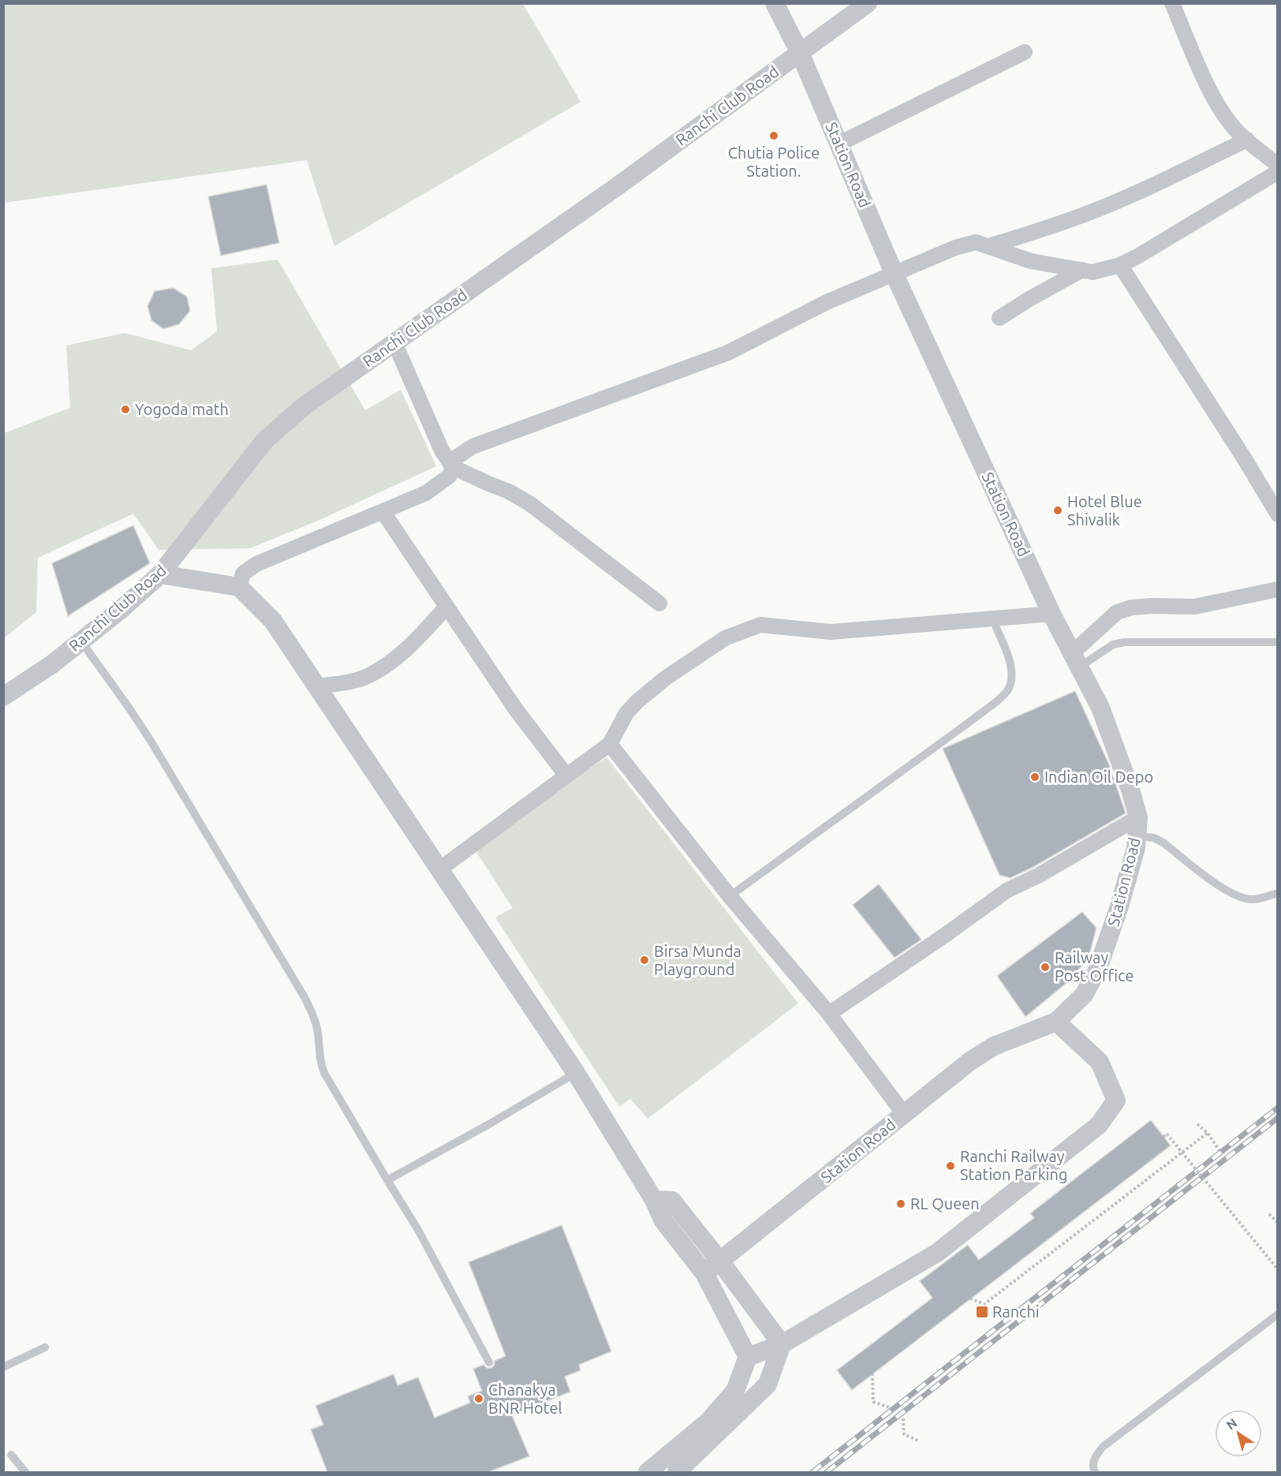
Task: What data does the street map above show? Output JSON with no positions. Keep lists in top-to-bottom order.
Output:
{
  "streets": {
    "street": ["Ranchi Club Road", "Station Road"]
  },
  "crossings": [
    ["Ranchi Club Road", "Station Road"]
  ],
  "places": {
    "other": [
      "Chutia Police Station.",
      "Yogoda math",
      "Hotel Blue Shivalik",
      "Indian Oil Depo",
      "Birsa Munda Playground",
      "Railway Post Office",
      "Ranchi Railway Station Parking",
      "RL Queen",
      "Chanakya BNR Hotel"
    ],
    "transit": ["Ranchi"]
  },
  "north": "top left"
}
